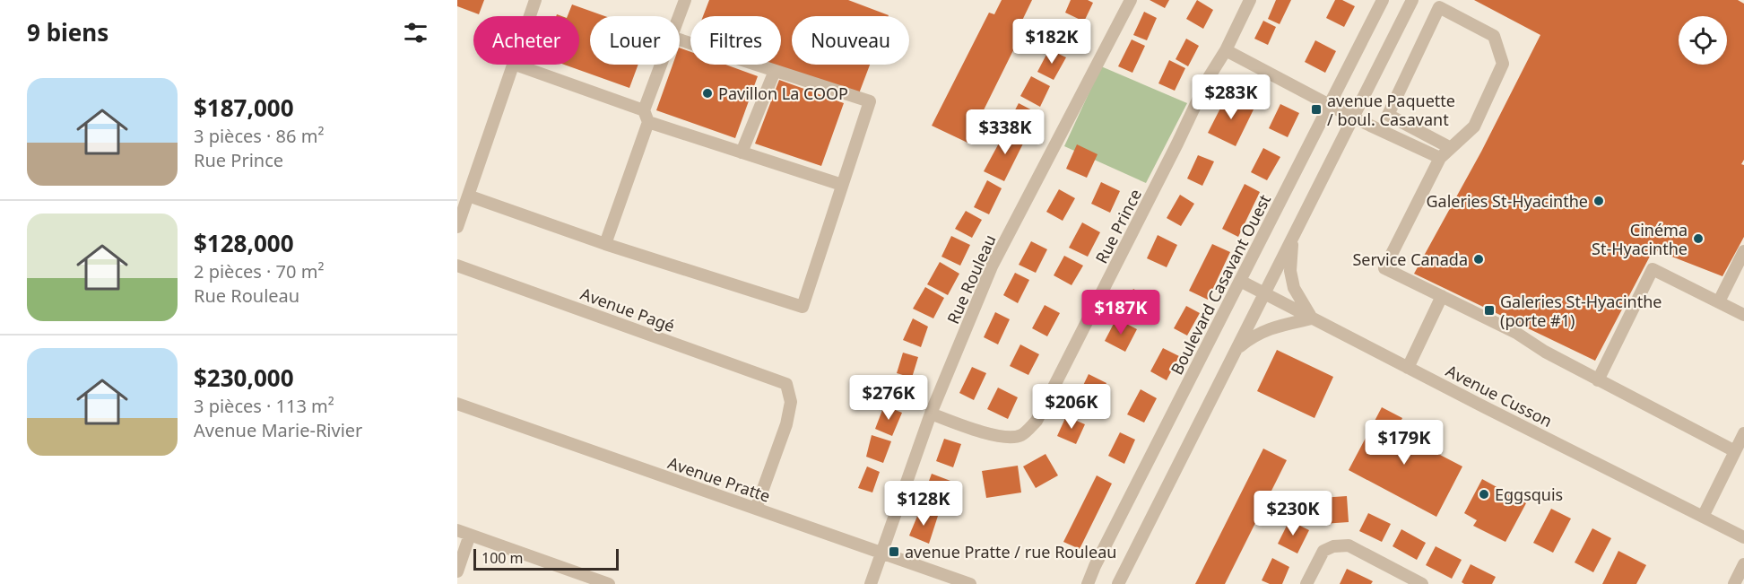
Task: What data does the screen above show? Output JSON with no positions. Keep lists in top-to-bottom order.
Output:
{
  "streets": {
    "street": [
      "Rue Prince",
      "Rue Rouleau",
      "Boulevard Casavant Ouest",
      "Avenue Pagé",
      "Avenue Cusson",
      "Avenue Pratte"
    ]
  },
  "crossings": [
    ["Rue Prince", "Rue Rouleau"],
    ["Rue Rouleau", "Avenue Pratte"],
    ["Boulevard Casavant Ouest", "Avenue Cusson"],
    ["Avenue Pagé", "Avenue Pratte"]
  ],
  "places": {
    "other": [
      "Pavillon La COOP",
      "Galeries St-Hyacinthe",
      "Cinéma St-Hyacinthe",
      "Service Canada",
      "Eggsquis"
    ],
    "transit": ["avenue Paquette / boul. Casavant", "Galeries St-Hyacinthe (porte #1)", "avenue Pratte / rue Rouleau"]
  },
  "scale_bar": "100 m",
  "page": {
    "heading": "9 biens",
    "chip": [
      "Acheter",
      "Louer",
      "Filtres",
      "Nouveau"
    ],
    "price": [
      "$182K",
      "$283K",
      "$338K",
      "$187K",
      "$276K",
      "$206K",
      "$179K",
      "$128K",
      "$230K"
    ],
    "list": [
      {
        "name": "$187,000",
        "note": "3 pièces · 86 m² · Rue Prince"
      },
      {
        "name": "$128,000",
        "note": "2 pièces · 70 m² · Rue Rouleau"
      },
      {
        "name": "$230,000",
        "note": "3 pièces · 113 m² · Avenue Marie-Rivier"
      }
    ],
    "scale": "100 m"
  }
}
